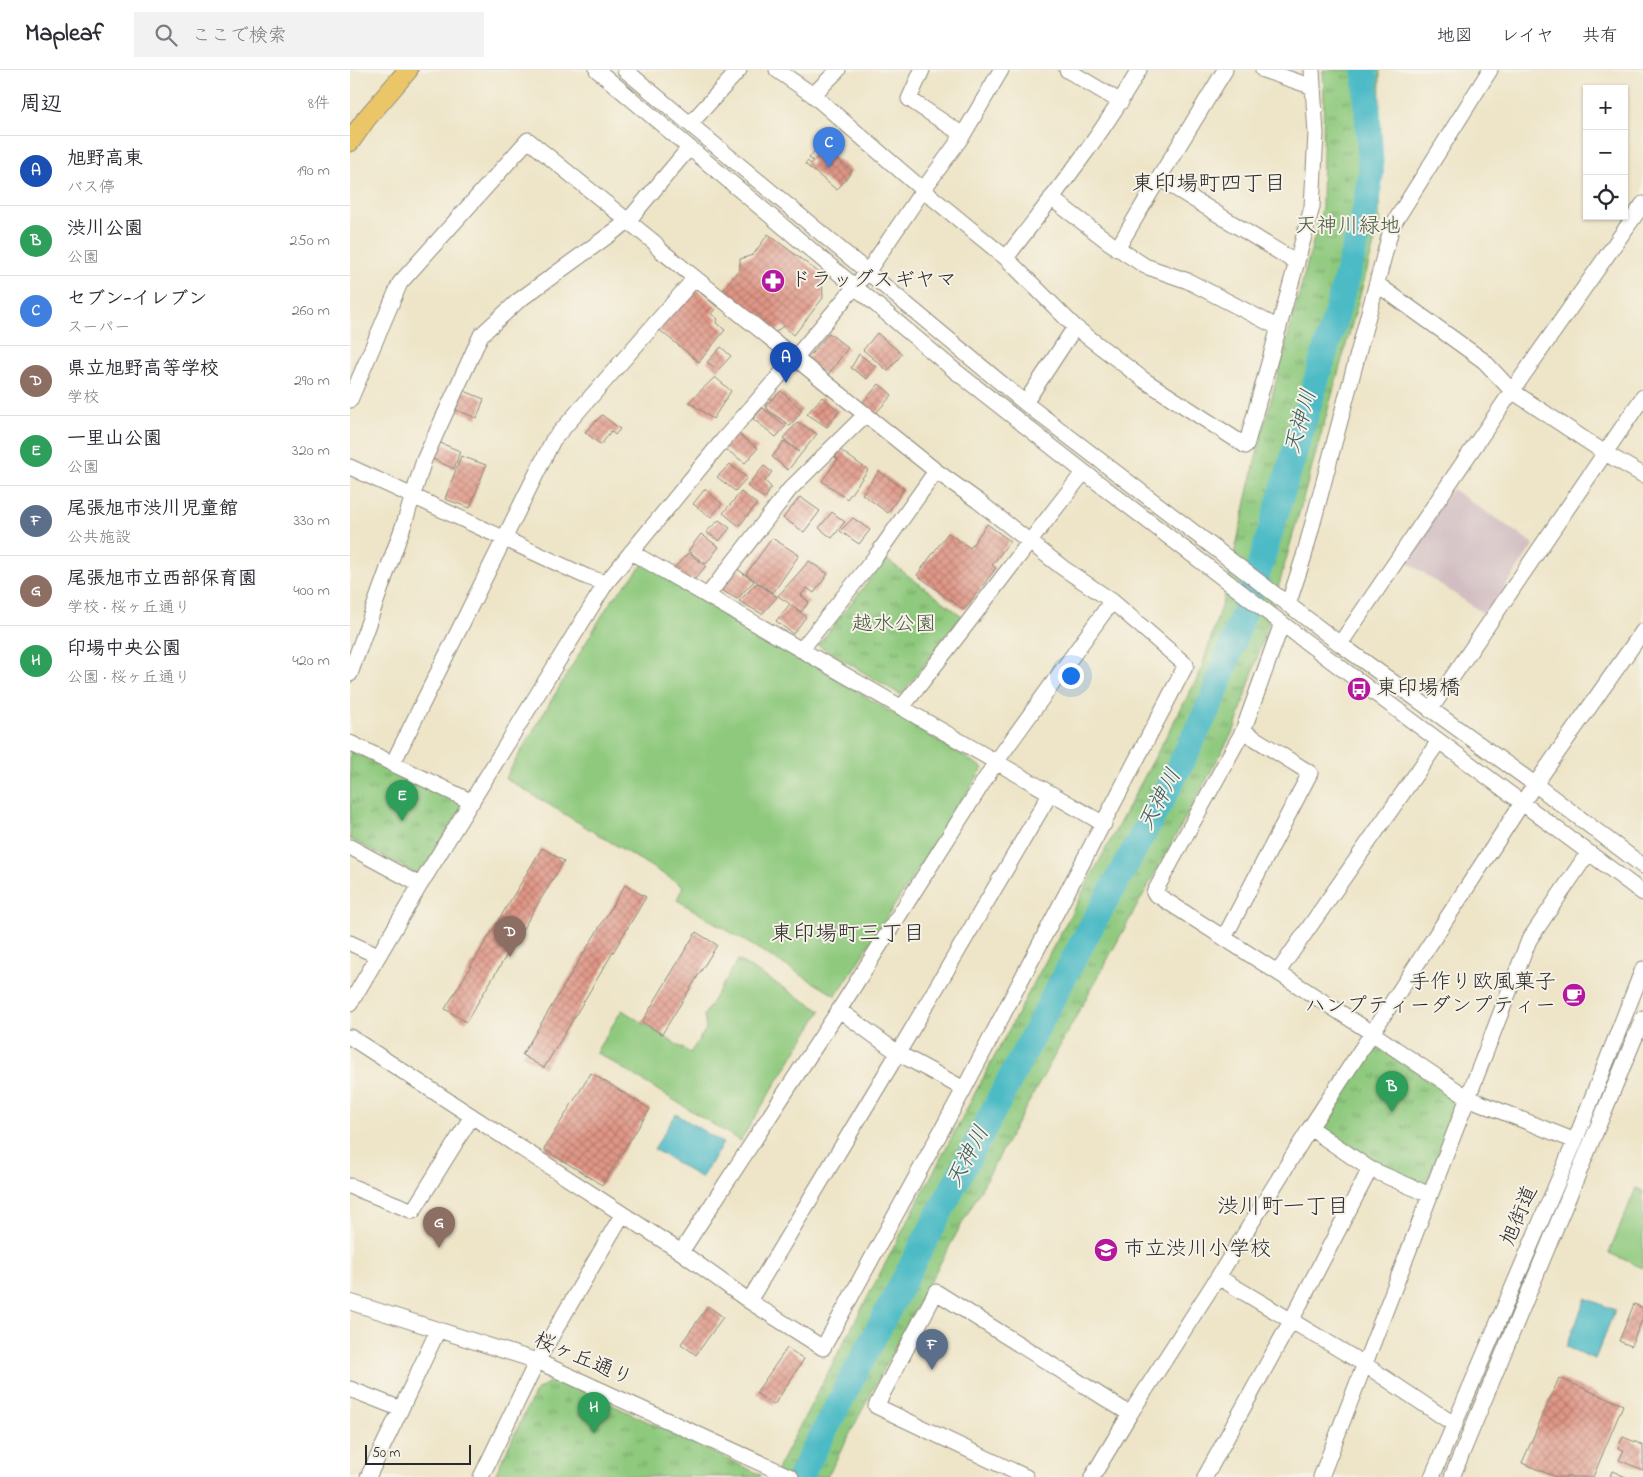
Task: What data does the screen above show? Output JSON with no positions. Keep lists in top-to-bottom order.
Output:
{
  "streets": {
    "street": ["旭街道", "桜ヶ丘通り"]
  },
  "districts": ["東印場町四丁目", "東印場町三丁目", "渋川町一丁目"],
  "water": ["天神川"],
  "parks": ["天神川緑地", "越水公園"],
  "places": {
    "pharmacy": ["ドラッグスギヤマ"],
    "bus stop": ["東印場橋"],
    "cafe": ["手作り欧風菓子 ハンプティーダンプティー"],
    "school or university": ["市立渋川小学校"]
  },
  "scale_bar": "50 m",
  "page": {
    "header": "Mapleaf",
    "search": "ここで検索",
    "nav": ["地図", "レイヤ", "共有"],
    "heading": ["周辺", "8件"],
    "map_buttons": ["+", "−"],
    "pins": [
      "C",
      "A",
      "E",
      "D",
      "B",
      "G",
      "F",
      "H"
    ],
    "list": [
      {
        "mark": "A",
        "name": "旭野高東",
        "note": "バス停",
        "value": "190 m"
      },
      {
        "mark": "B",
        "name": "渋川公園",
        "note": "公園",
        "value": "250 m"
      },
      {
        "mark": "C",
        "name": "セブン-イレブン",
        "note": "スーパー",
        "value": "260 m"
      },
      {
        "mark": "D",
        "name": "県立旭野高等学校",
        "note": "学校",
        "value": "290 m"
      },
      {
        "mark": "E",
        "name": "一里山公園",
        "note": "公園",
        "value": "320 m"
      },
      {
        "mark": "F",
        "name": "尾張旭市渋川児童館",
        "note": "公共施設",
        "value": "330 m"
      },
      {
        "mark": "G",
        "name": "尾張旭市立西部保育園",
        "note": "学校 · 桜ヶ丘通り",
        "value": "400 m"
      },
      {
        "mark": "H",
        "name": "印場中央公園",
        "note": "公園 · 桜ヶ丘通り",
        "value": "420 m"
      }
    ],
    "scale": "50 m"
  }
}
